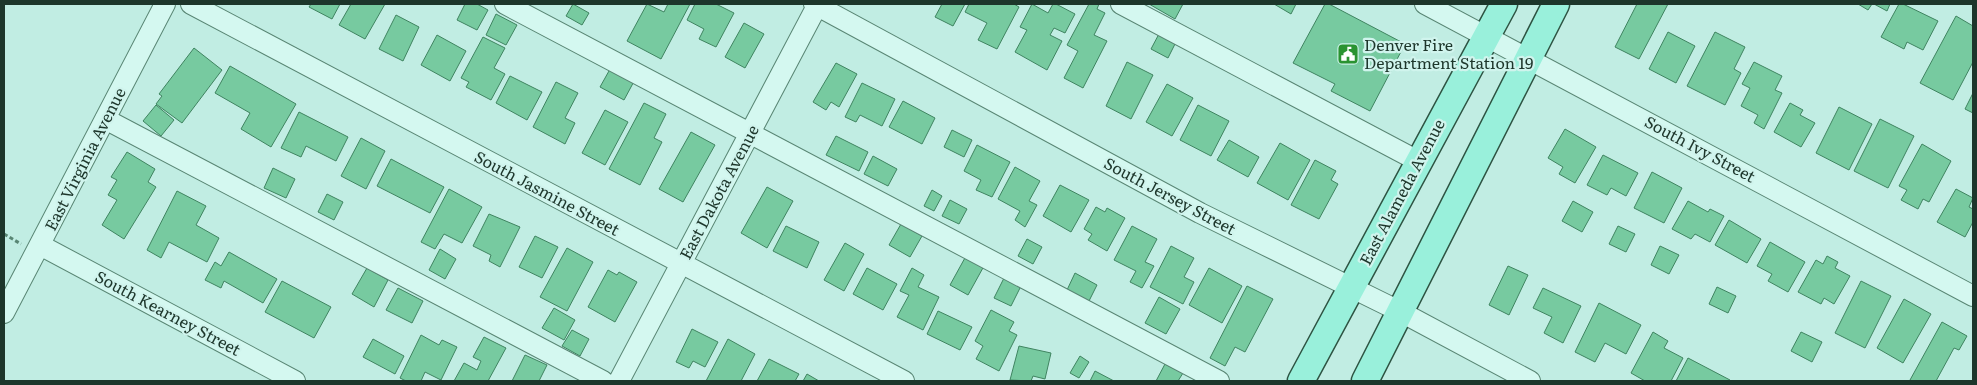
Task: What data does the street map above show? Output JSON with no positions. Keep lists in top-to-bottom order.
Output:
{
  "streets": {
    "main road": ["East Alameda Avenue"],
    "street": [
      "South Ivy Street",
      "East Virginia Avenue",
      "East Dakota Avenue",
      "South Jasmine Street",
      "South Jersey Street",
      "South Kearney Street"
    ]
  },
  "crossings": [
    ["South Ivy Street", "East Alameda Avenue"],
    ["East Virginia Avenue", "South Kearney Street"],
    ["East Dakota Avenue", "South Jasmine Street"],
    ["East Dakota Avenue", "South Jersey Street"],
    ["East Alameda Avenue", "South Jersey Street"]
  ],
  "places": {
    "public building": ["Denver Fire Department Station 19"]
  }
}
